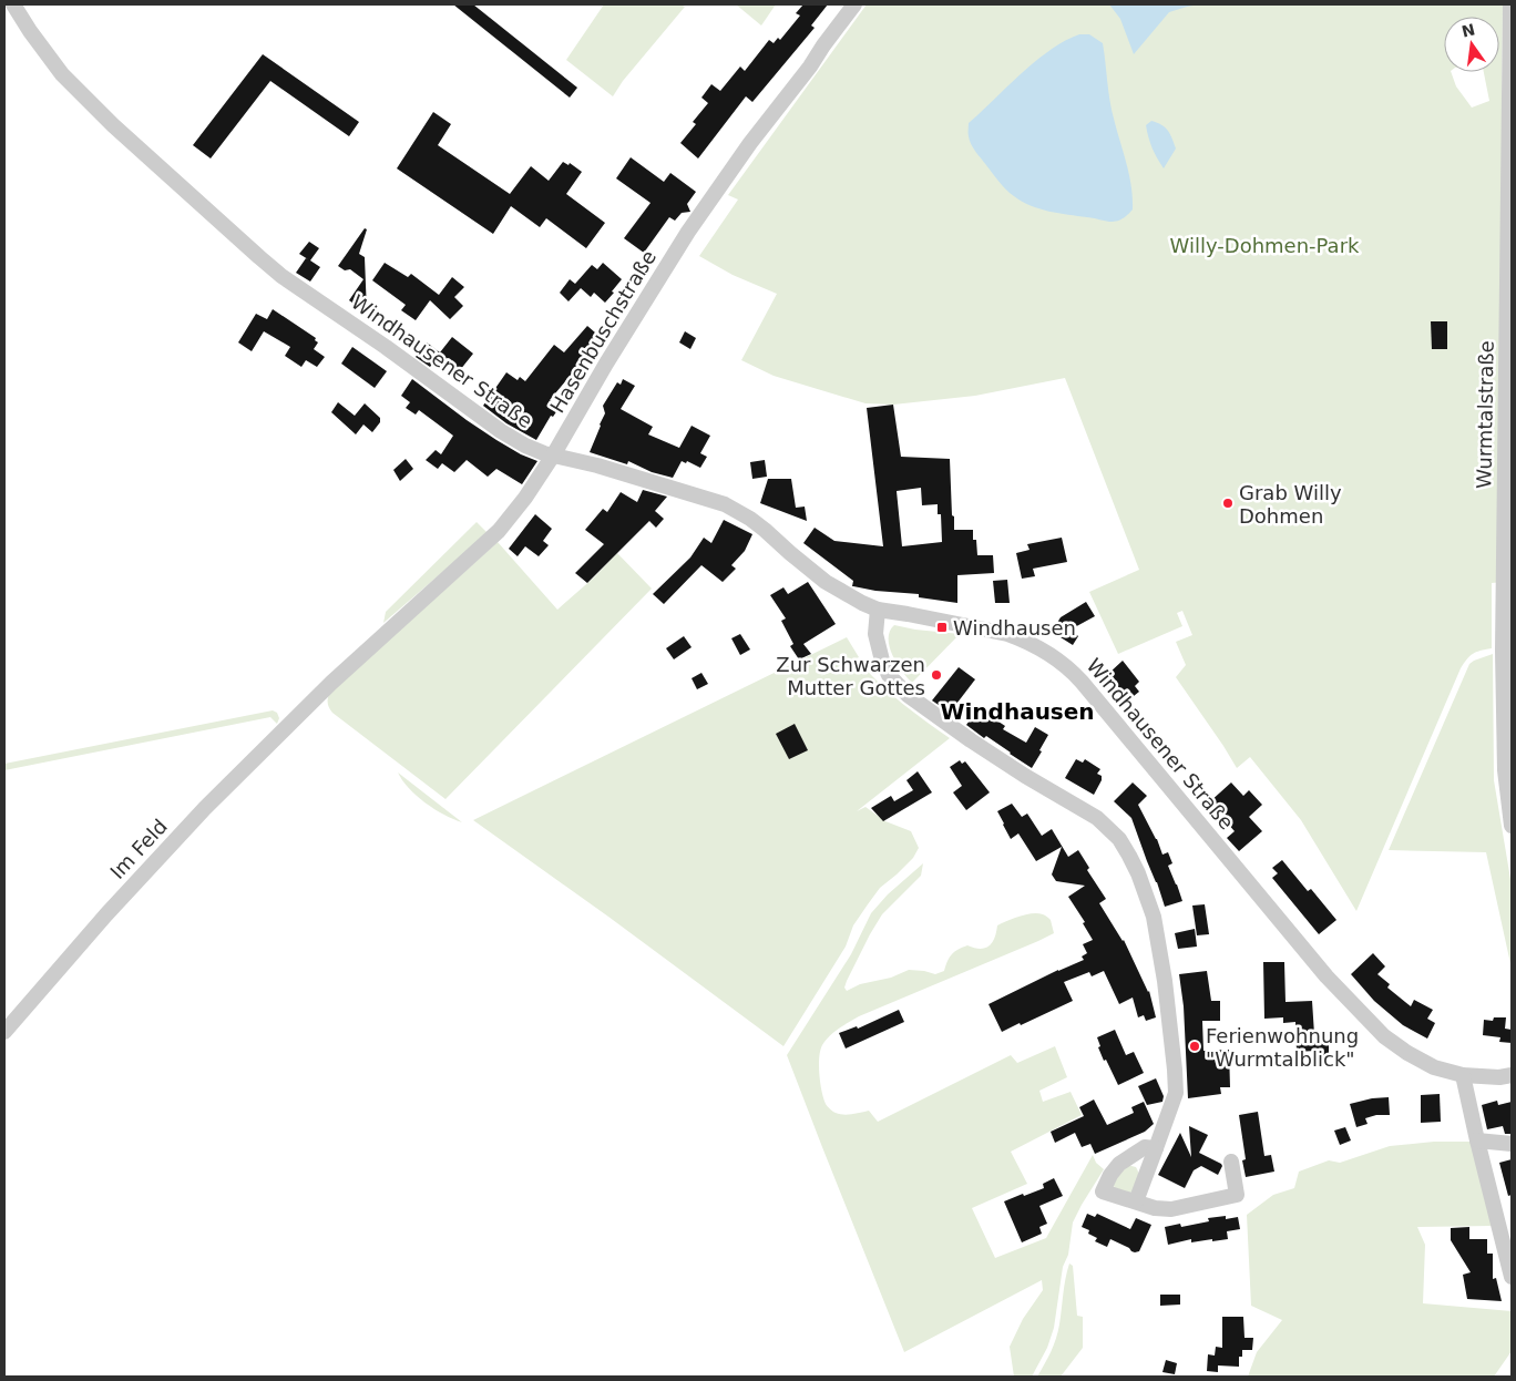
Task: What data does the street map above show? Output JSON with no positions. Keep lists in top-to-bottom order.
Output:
{
  "streets": {
    "street": [
      "Hasenbuschstraße",
      "Windhausener Straße",
      "Wurmtalstraße",
      "Im Feld"
    ]
  },
  "crossings": [
    ["Hasenbuschstraße", "Windhausener Straße"],
    ["Hasenbuschstraße", "Im Feld"]
  ],
  "districts": ["Windhausen"],
  "parks": ["Willy-Dohmen-Park"],
  "places": {
    "other": ["Grab Willy Dohmen", "Zur Schwarzen Mutter Gottes", "Ferienwohnung \"Wurmtalblick\""],
    "transit": ["Windhausen"]
  },
  "north": "top"
}
